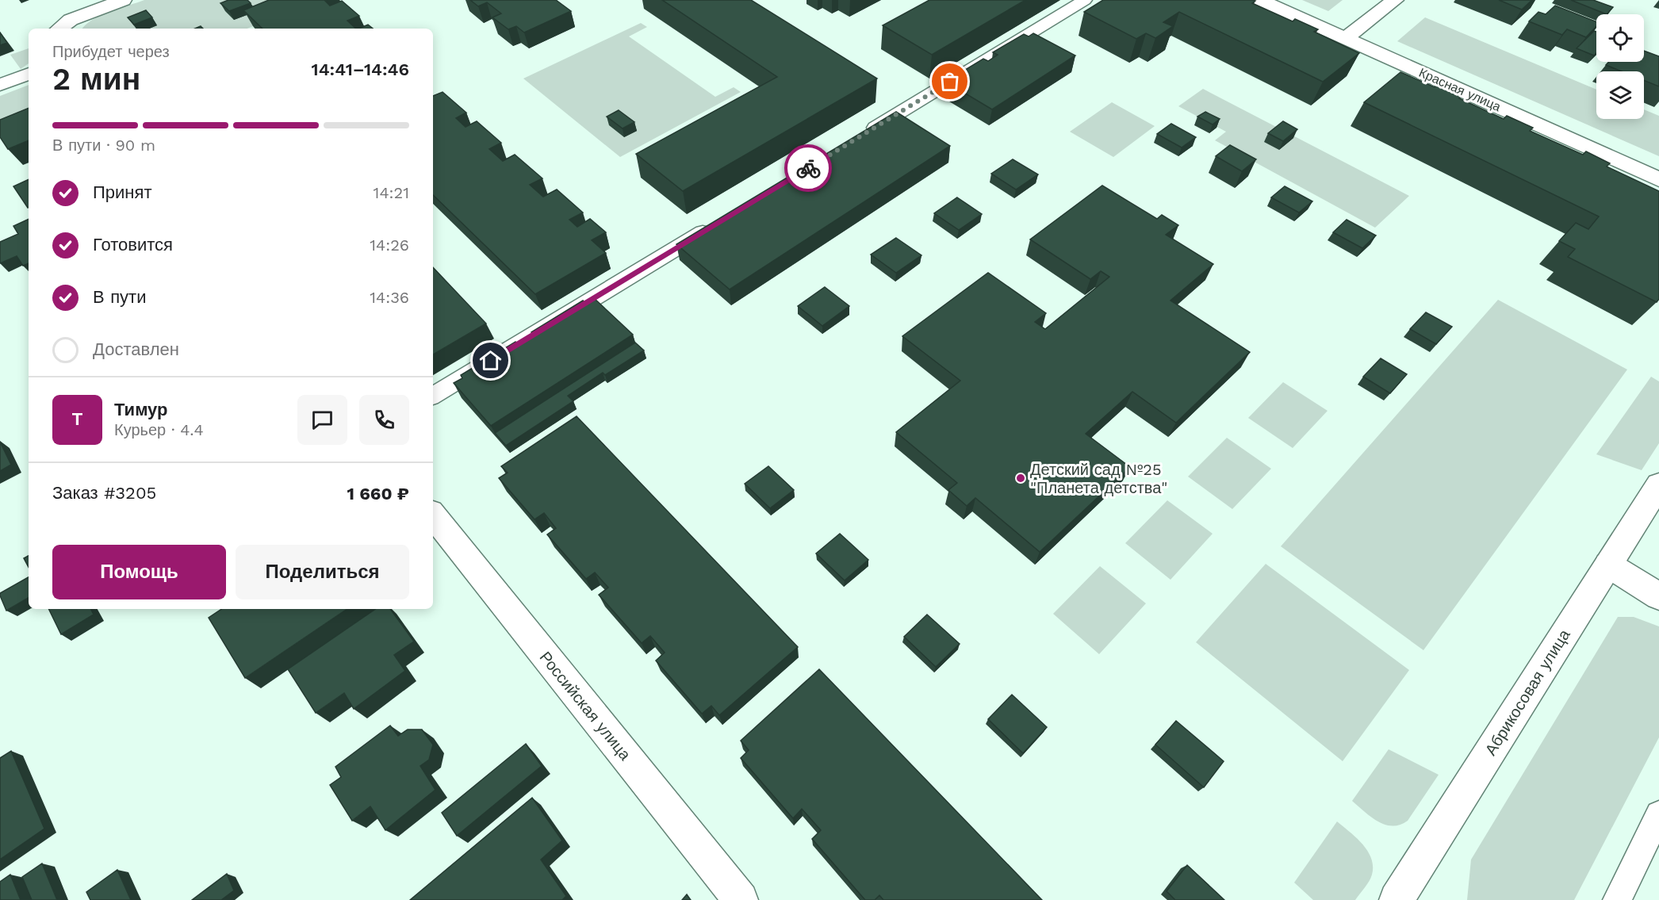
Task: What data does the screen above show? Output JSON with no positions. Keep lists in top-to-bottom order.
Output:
{
  "streets": {
    "street": ["Красная улица", "Абрикосовая улица", "Российская улица"]
  },
  "places": ["Детский сад №25 \"Планета детства\""],
  "page": {
    "heading": ["2 мин", "Прибудет через", "14:41–14:46"],
    "panel": [
      "Тимур",
      "Курьер · 4.4",
      "Заказ #3205",
      "1 660 ₽"
    ],
    "bar": "В пути · 90 m",
    "list": [
      ["Принят", "14:21"],
      ["Готовится", "14:26"],
      ["В пути", "14:36"],
      "Доставлен"
    ],
    "round": "Т",
    "buttons": ["Помощь", "Поделиться"]
  }
}
